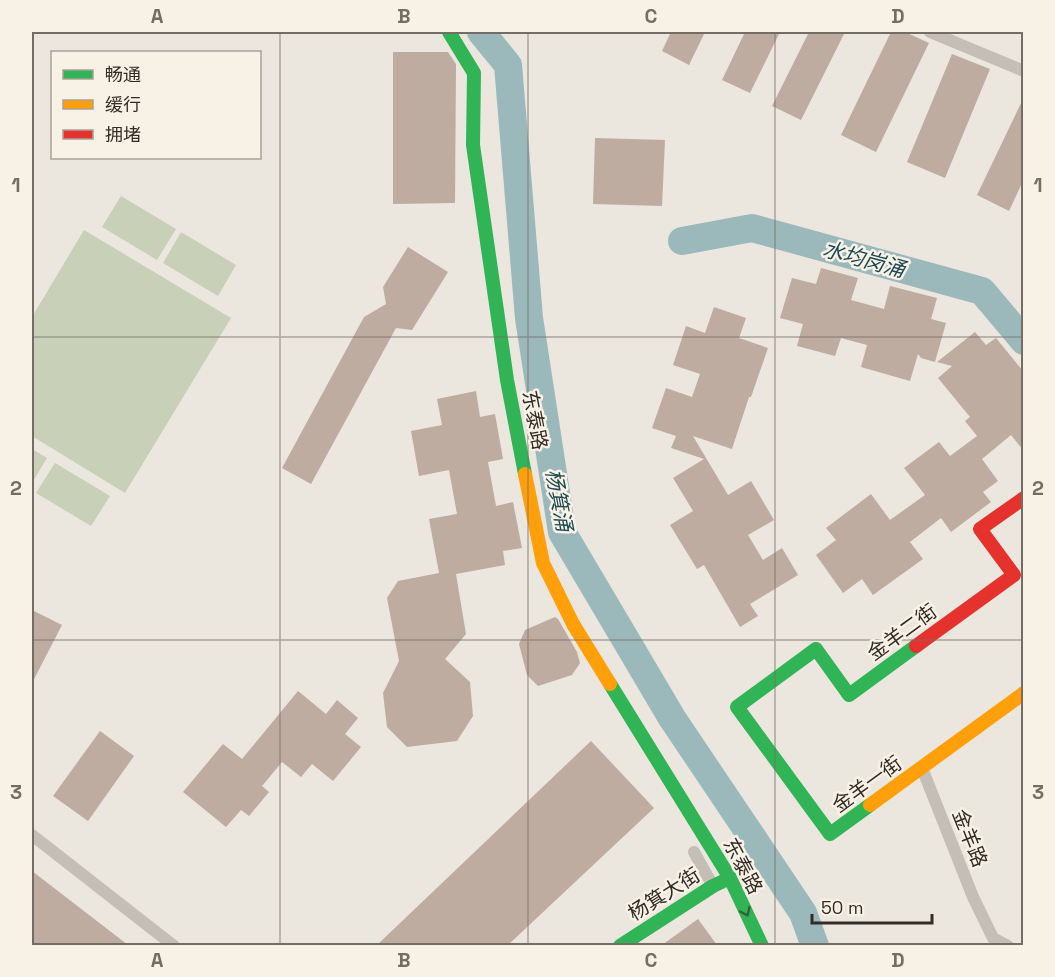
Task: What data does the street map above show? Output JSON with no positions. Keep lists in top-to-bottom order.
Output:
{
  "streets": {
    "street": [
      "东泰路",
      "金羊二街",
      "金羊一街",
      "金羊路",
      "杨箕大街"
    ]
  },
  "crossings": [
    ["东泰路", "杨箕大街"],
    ["金羊二街", "金羊一街"],
    ["金羊一街", "金羊路"]
  ],
  "water": ["水均岗涌", "杨箕涌"],
  "legend": ["畅通", "缓行", "拥堵"],
  "scale_bar": "50 m",
  "grid": {
    "columns": [
      "A",
      "B",
      "C",
      "D"
    ],
    "rows": ["1", "2", "3"]
  }
}
